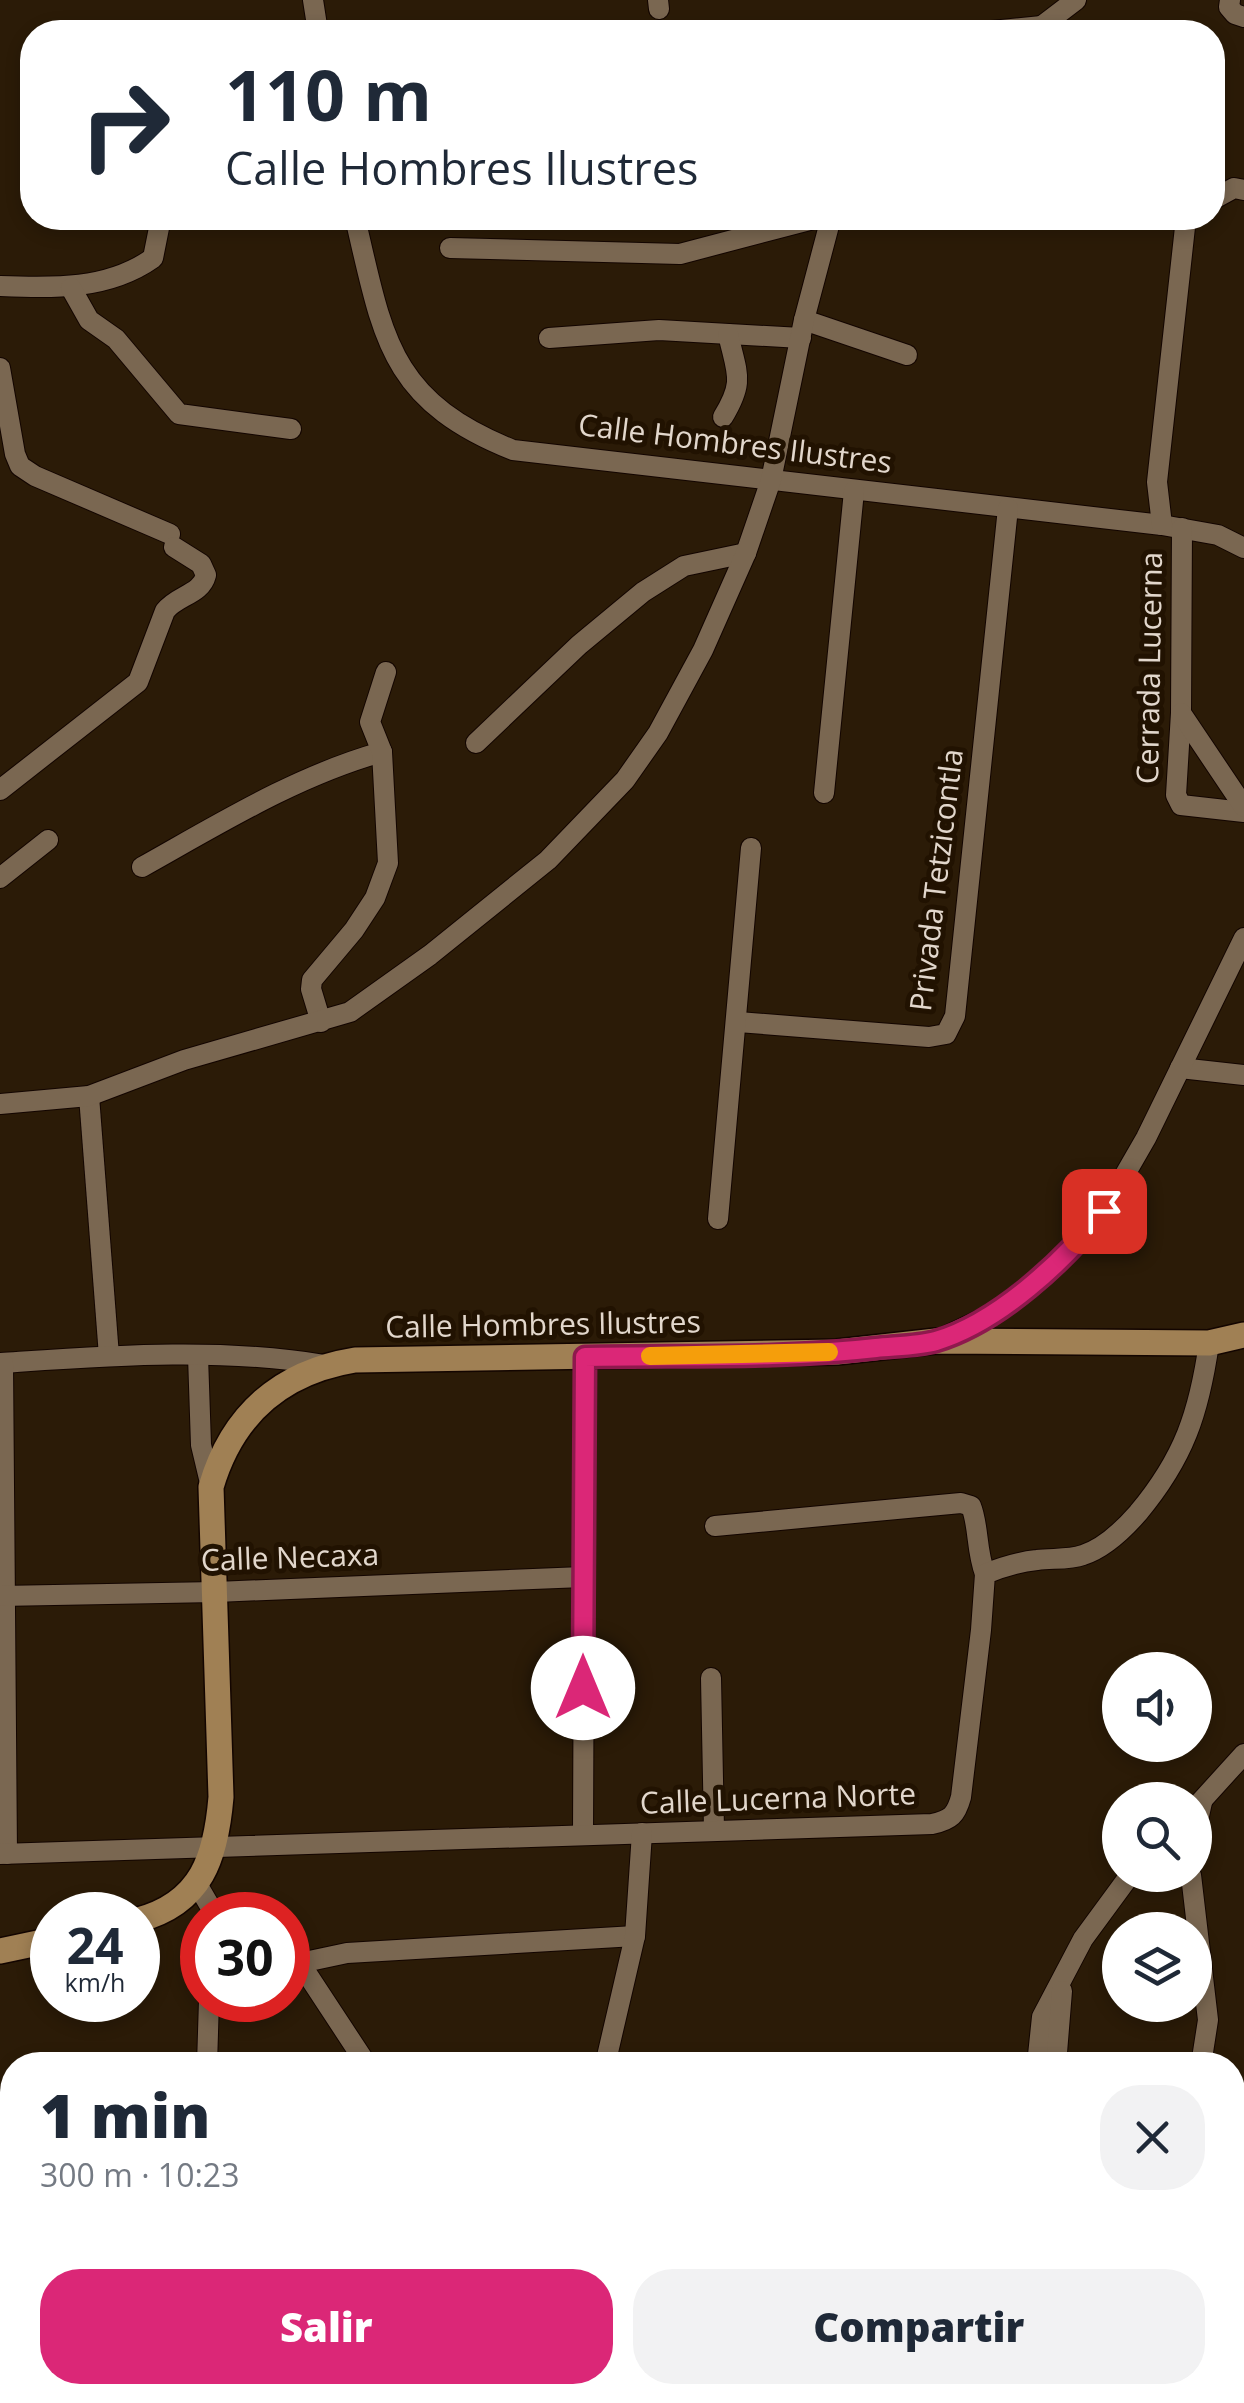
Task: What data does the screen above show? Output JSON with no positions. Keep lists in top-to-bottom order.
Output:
{
  "streets": {
    "main road": ["Calle Hombres Ilustres"],
    "street": [
      "Cerrada Lucerna",
      "Privada Tetzicontla",
      "Calle Necaxa",
      "Calle Lucerna Norte"
    ]
  },
  "crossings": [
    ["Calle Hombres Ilustres", "Cerrada Lucerna"],
    ["Calle Hombres Ilustres", "Privada Tetzicontla"],
    ["Calle Hombres Ilustres", "Calle Necaxa"],
    ["Calle Hombres Ilustres", "Calle Lucerna Norte"]
  ],
  "page": {
    "turn": ["110 m", "Calle Hombres Ilustres"],
    "speed": "24 km/h",
    "limit": "30",
    "heading": ["1 min", "300 m · 10:23"],
    "buttons": ["Salir", "Compartir"]
  }
}
